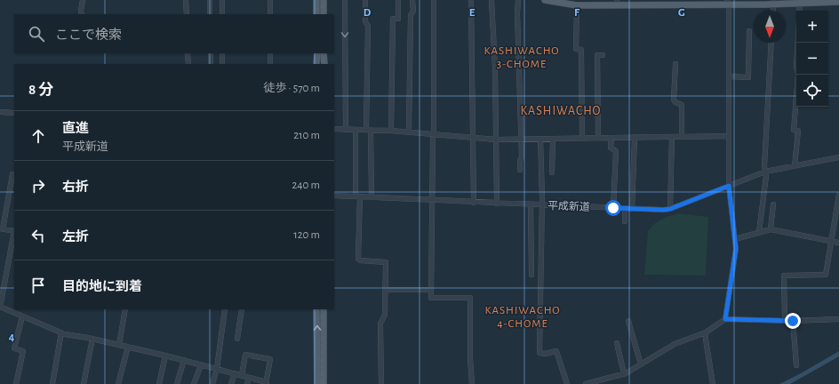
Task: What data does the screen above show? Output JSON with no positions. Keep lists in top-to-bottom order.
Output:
{
  "streets": {
    "street": ["平成新道"]
  },
  "districts": ["KASHIWACHO 3-CHOME", "KASHIWACHO", "KASHIWACHO 4-CHOME"],
  "north": "bottom",
  "page": {
    "map_buttons": ["+", "−"],
    "search": "ここで検索",
    "heading": ["8 分", "徒歩 · 570 m"],
    "list": [
      ["直進", "平成新道", "210 m"],
      ["右折", "240 m"],
      ["左折", "120 m"],
      "目的地に到着"
    ]
  },
  "grid": {
    "columns": [
      "D",
      "E",
      "F",
      "G"
    ],
    "rows": ["4"]
  }
}
